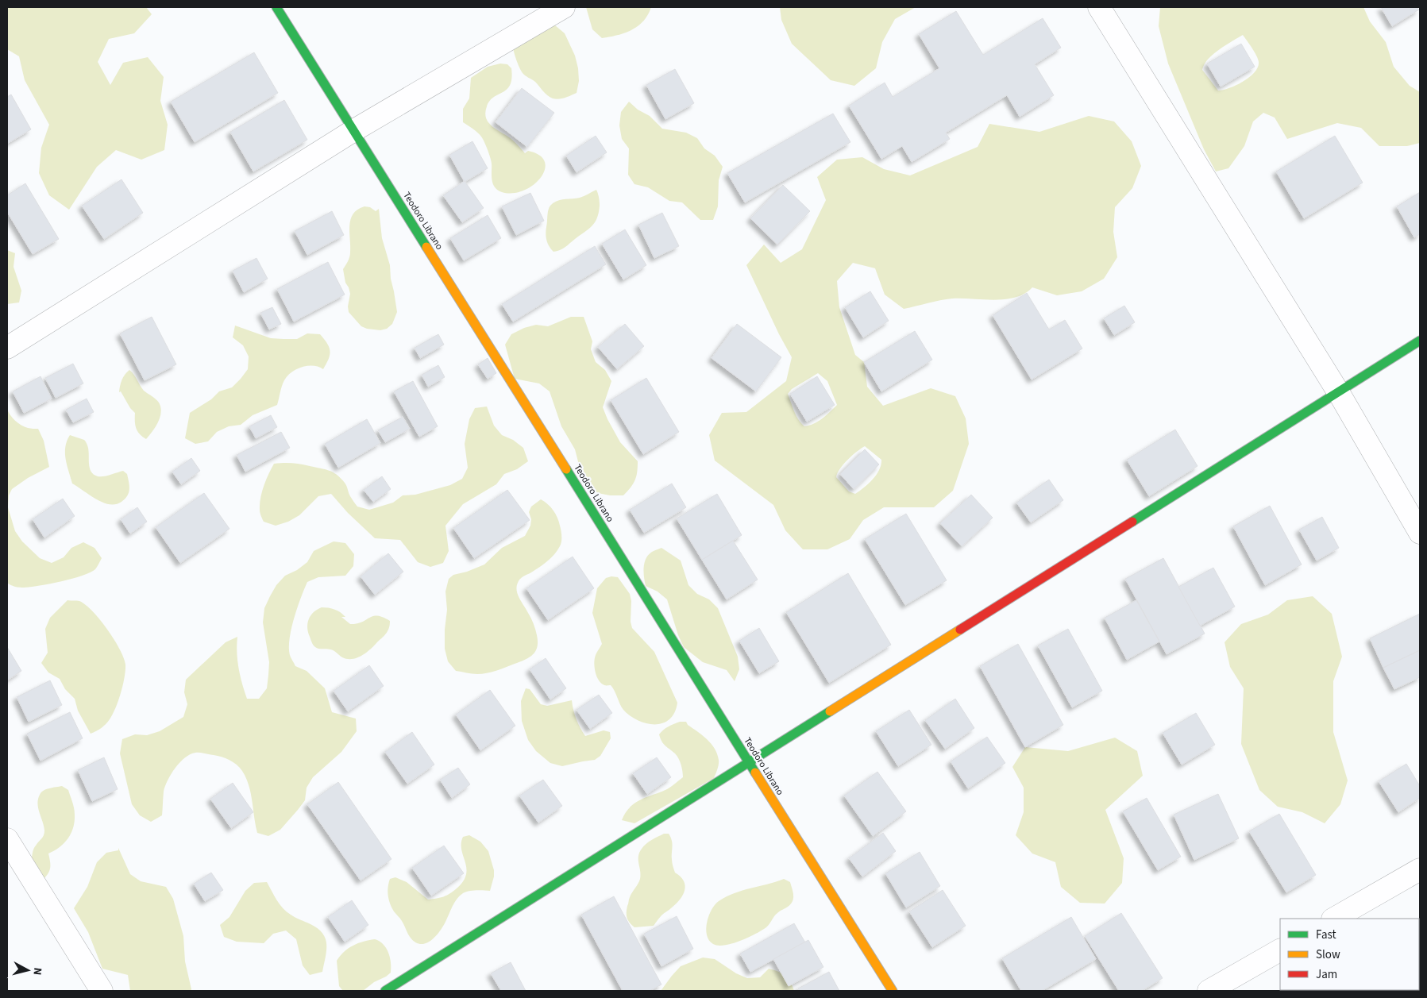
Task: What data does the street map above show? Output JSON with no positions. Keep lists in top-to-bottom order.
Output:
{
  "streets": {
    "street": ["Teodoro Librano"]
  },
  "legend": ["Fast", "Slow", "Jam"],
  "north": "right"
}
